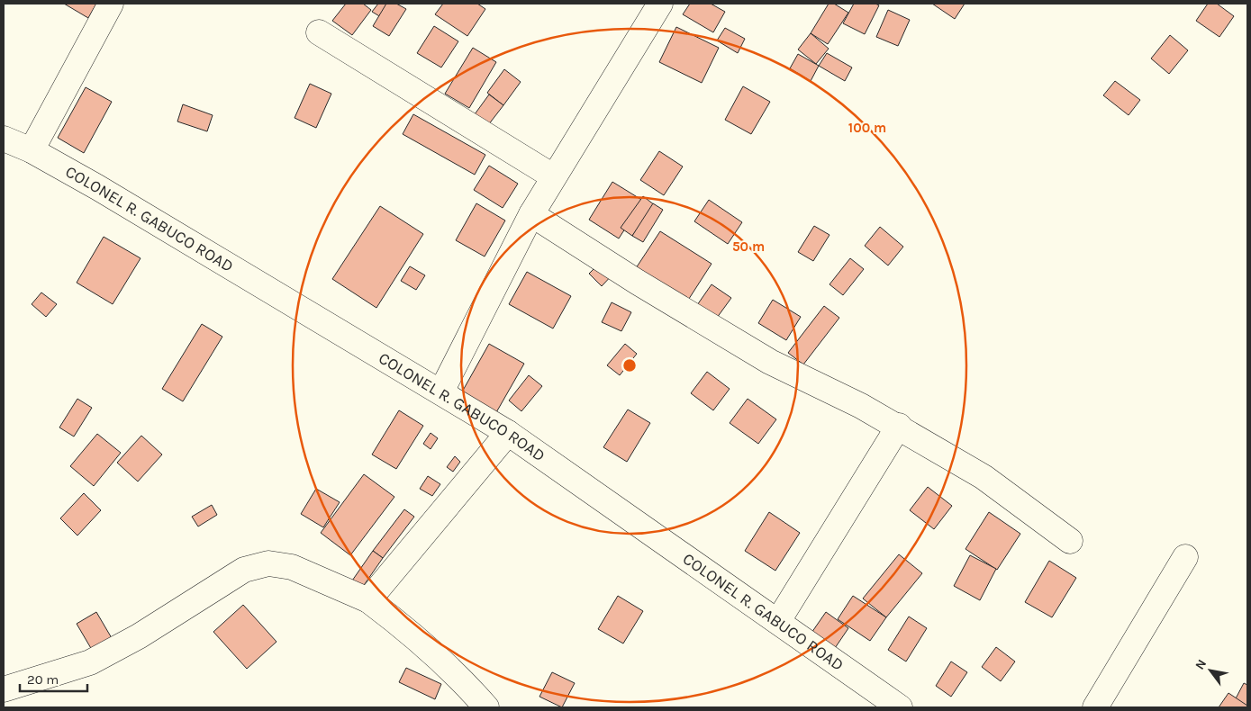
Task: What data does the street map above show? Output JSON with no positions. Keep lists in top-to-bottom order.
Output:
{
  "streets": {
    "street": ["COLONEL R. GABUCO ROAD"]
  },
  "scale_bar": "20 m",
  "north": "top left",
  "rings": ["100 m", "50 m"]
}
